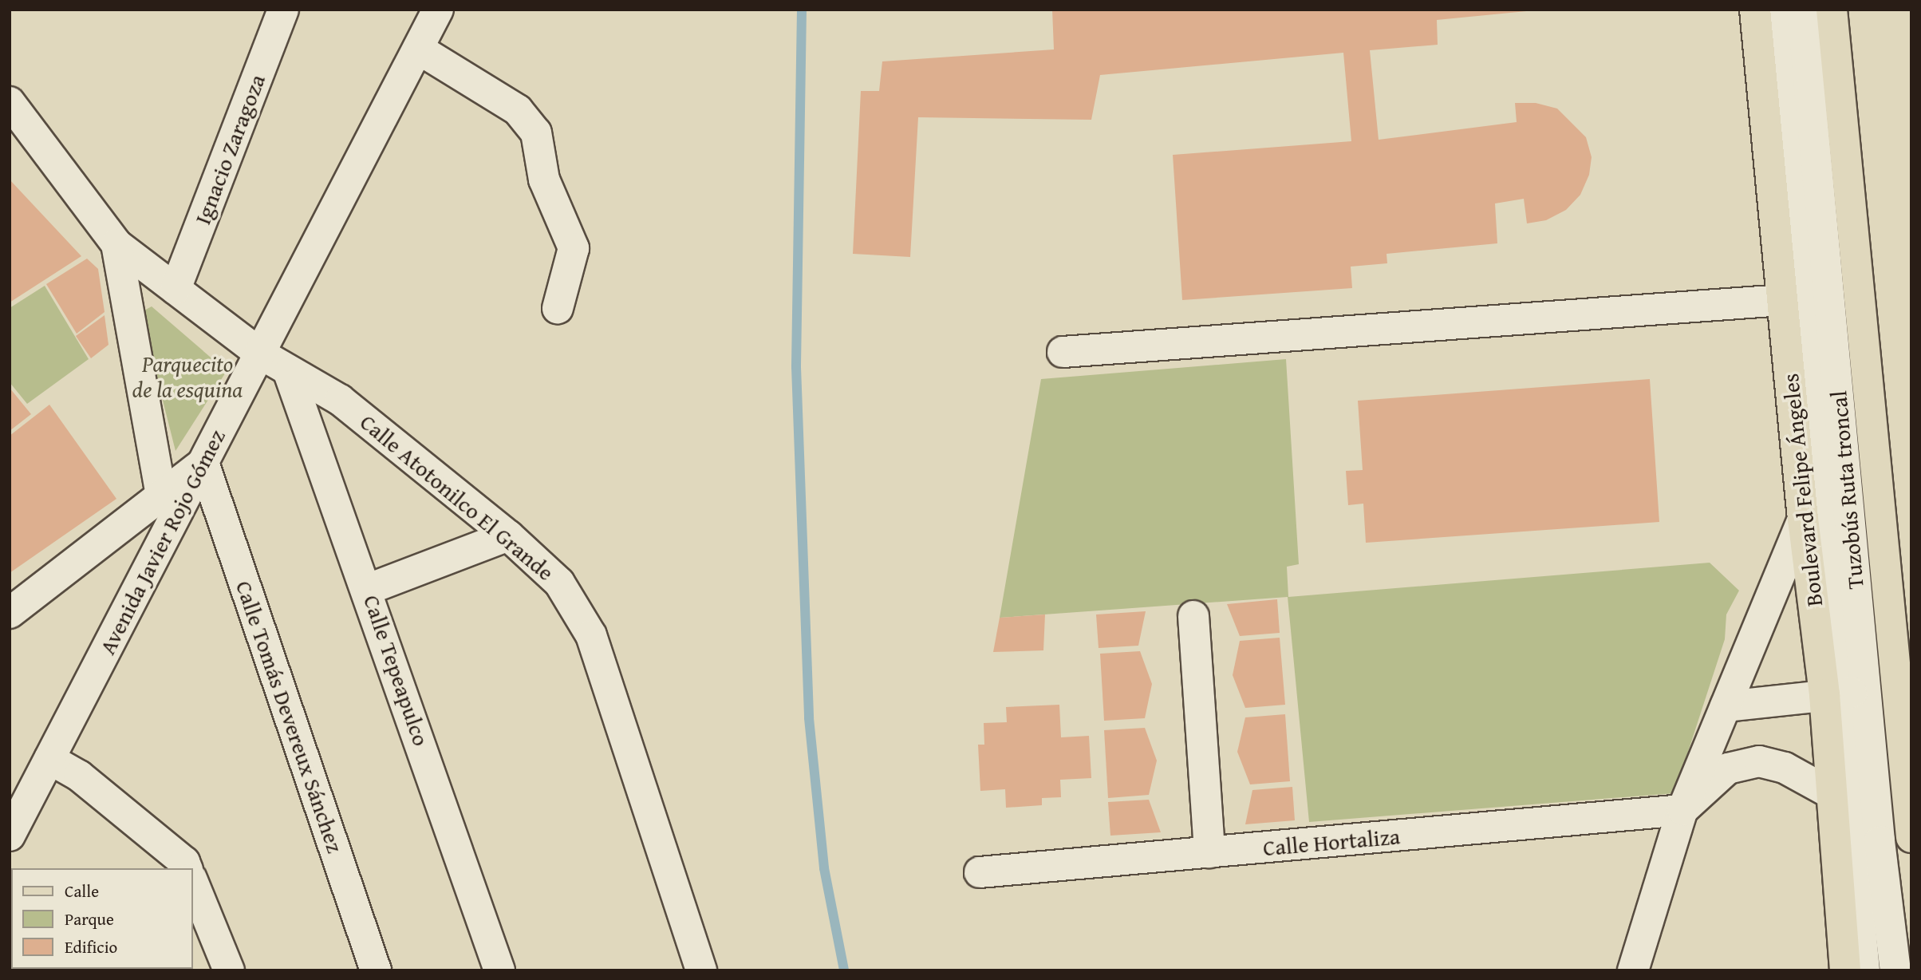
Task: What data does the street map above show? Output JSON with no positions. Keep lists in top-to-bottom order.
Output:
{
  "streets": {
    "main road": ["Boulevard Felipe Ángeles"],
    "street": [
      "Ignacio Zaragoza",
      "Tuzobús Ruta troncal",
      "Calle Atotonilco El Grande",
      "Avenida Javier Rojo Gómez",
      "Calle Tepeapulco",
      "Calle Tomás Devereux Sánchez",
      "Calle Hortaliza"
    ]
  },
  "crossings": [
    ["Ignacio Zaragoza", "Calle Atotonilco El Grande"],
    ["Boulevard Felipe Ángeles", "Tuzobús Ruta troncal"],
    ["Calle Atotonilco El Grande", "Avenida Javier Rojo Gómez"],
    ["Calle Atotonilco El Grande", "Calle Tepeapulco"],
    ["Avenida Javier Rojo Gómez", "Calle Tomás Devereux Sánchez"]
  ],
  "parks": ["Parquecito de la esquina"],
  "legend": ["Calle", "Parque", "Edificio"]
}
